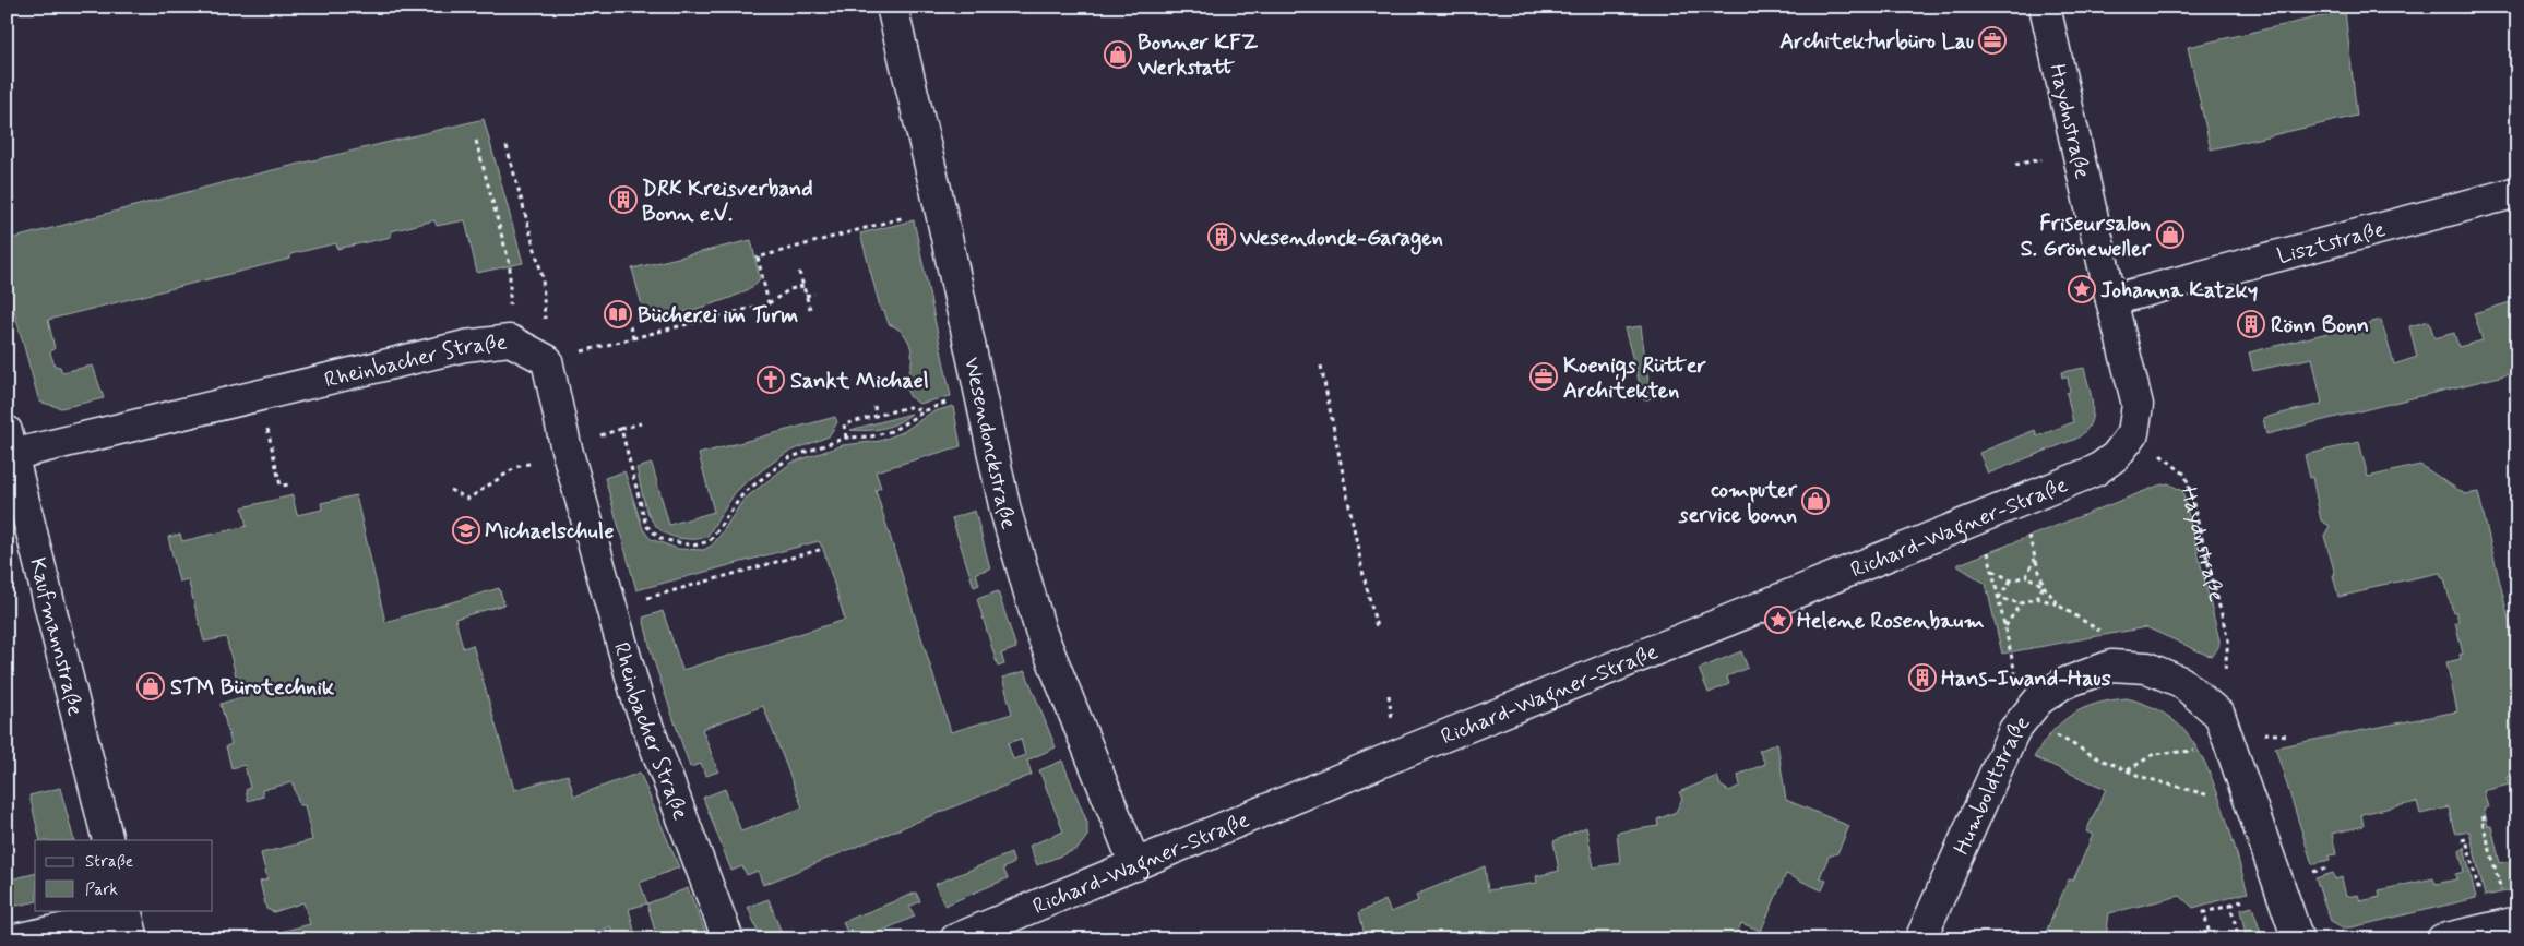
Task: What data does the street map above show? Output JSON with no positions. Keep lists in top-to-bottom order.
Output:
{
  "streets": {
    "street": [
      "Haydnstraße",
      "Lisztstraße",
      "Rheinbacher Straße",
      "Wesendonckstraße",
      "Richard-Wagner-Straße",
      "Kaufmannstraße",
      "Humboldtstraße"
    ]
  },
  "crossings": [
    ["Haydnstraße", "Lisztstraße"],
    ["Haydnstraße", "Richard-Wagner-Straße"],
    ["Haydnstraße", "Humboldtstraße"],
    ["Rheinbacher Straße", "Kaufmannstraße"],
    ["Wesendonckstraße", "Richard-Wagner-Straße"]
  ],
  "places": {
    "office": ["Architekturbüro Lau", "Koenigs Rütter Architekten"],
    "shop": [
      "Bonner KFZ Werkstatt",
      "Friseursalon S. Gröneweller",
      "computer service bonn",
      "STM Bürotechnik"
    ],
    "building": [
      "DRK Kreisverband Bonn e.V.",
      "Wesendonck-Garagen",
      "Rönn Bonn",
      "Hans-Iwand-Haus"
    ],
    "place": ["Johanna Katzky", "Helene Rosenbaum"],
    "library": ["Bücherei im Turm"],
    "church": ["Sankt Michael"],
    "school or university": ["Michaelschule"]
  },
  "legend": ["Straße", "Park"]
}
